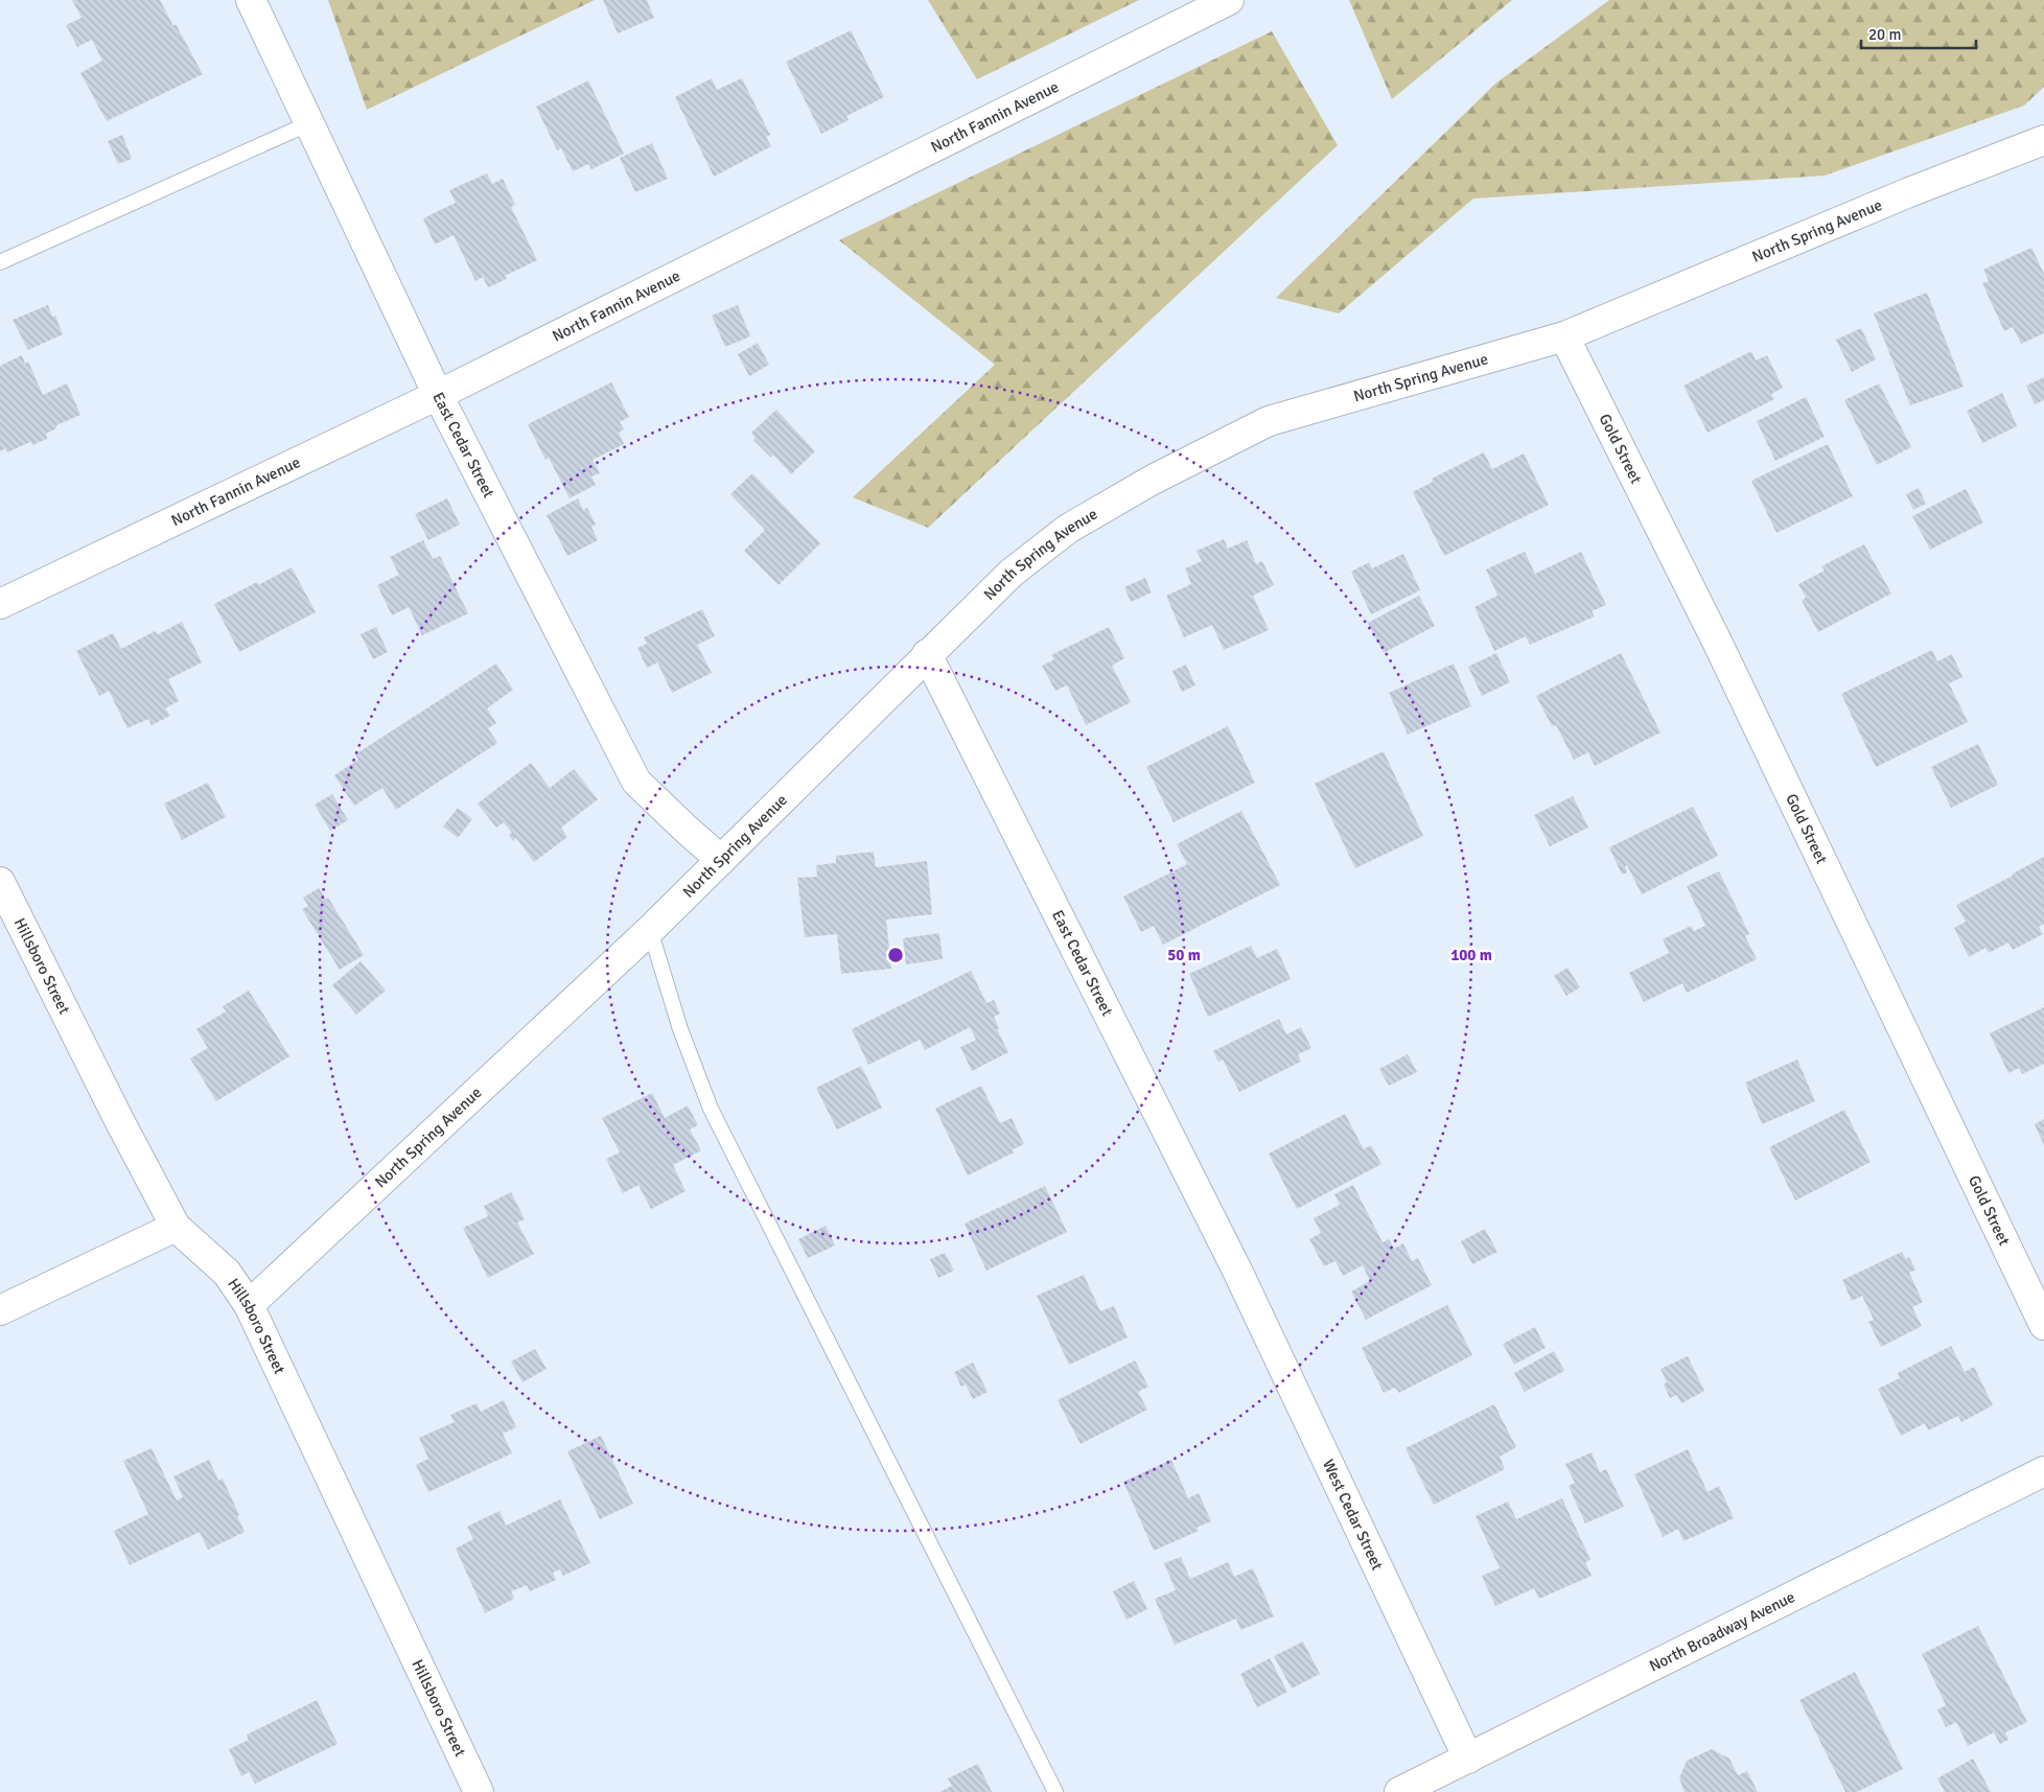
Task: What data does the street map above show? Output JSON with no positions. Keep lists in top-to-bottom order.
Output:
{
  "streets": {
    "street": [
      "North Fannin Avenue",
      "North Spring Avenue",
      "East Cedar Street",
      "Gold Street",
      "Hillsboro Street",
      "West Cedar Street",
      "North Broadway Avenue"
    ]
  },
  "crossings": [
    ["North Fannin Avenue", "East Cedar Street"],
    ["North Spring Avenue", "East Cedar Street"],
    ["North Spring Avenue", "Gold Street"],
    ["North Spring Avenue", "Hillsboro Street"],
    ["East Cedar Street", "West Cedar Street"],
    ["West Cedar Street", "North Broadway Avenue"]
  ],
  "scale_bar": "20 m",
  "rings": ["50 m", "100 m"]
}
